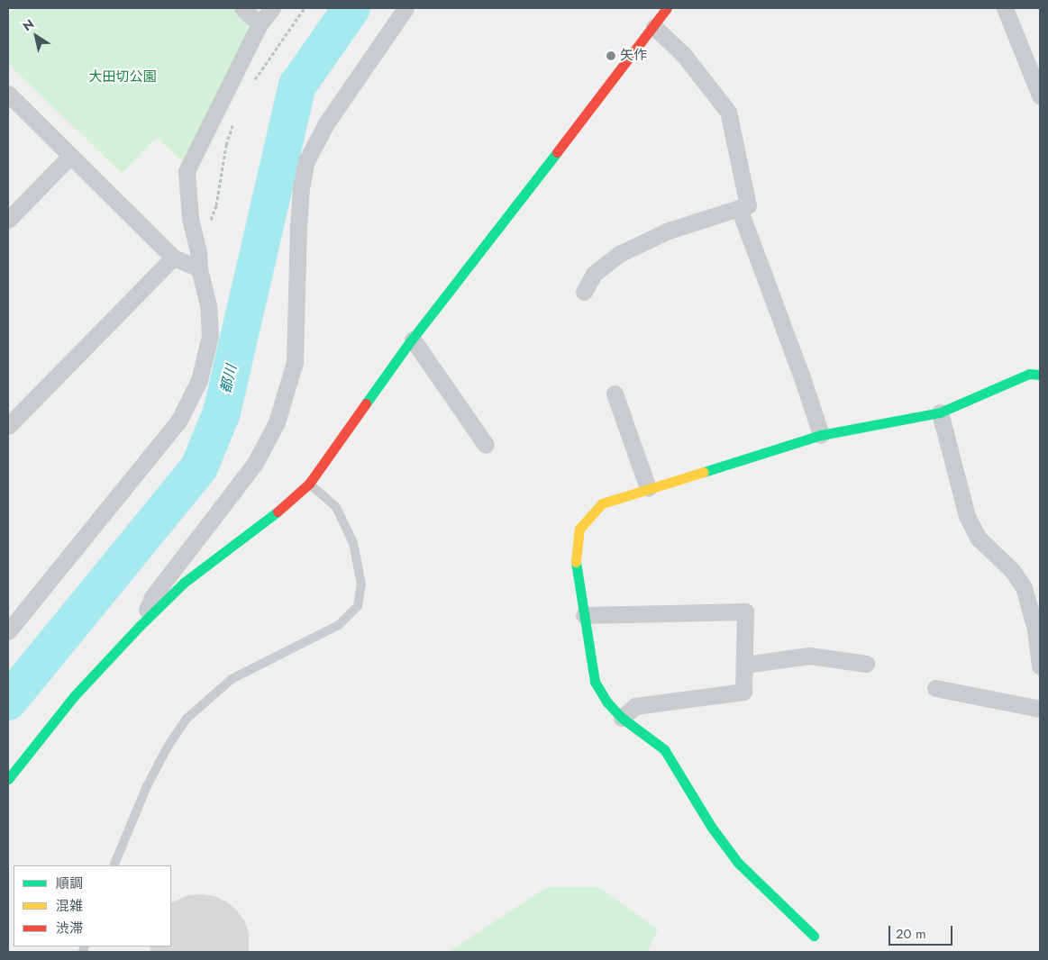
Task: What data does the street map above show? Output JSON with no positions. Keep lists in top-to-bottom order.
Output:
{
  "water": ["都川"],
  "parks": ["大田切公園"],
  "places": ["矢作"],
  "legend": ["順調", "混雑", "渋滞"],
  "scale_bar": "20 m",
  "north": "top left"
}
